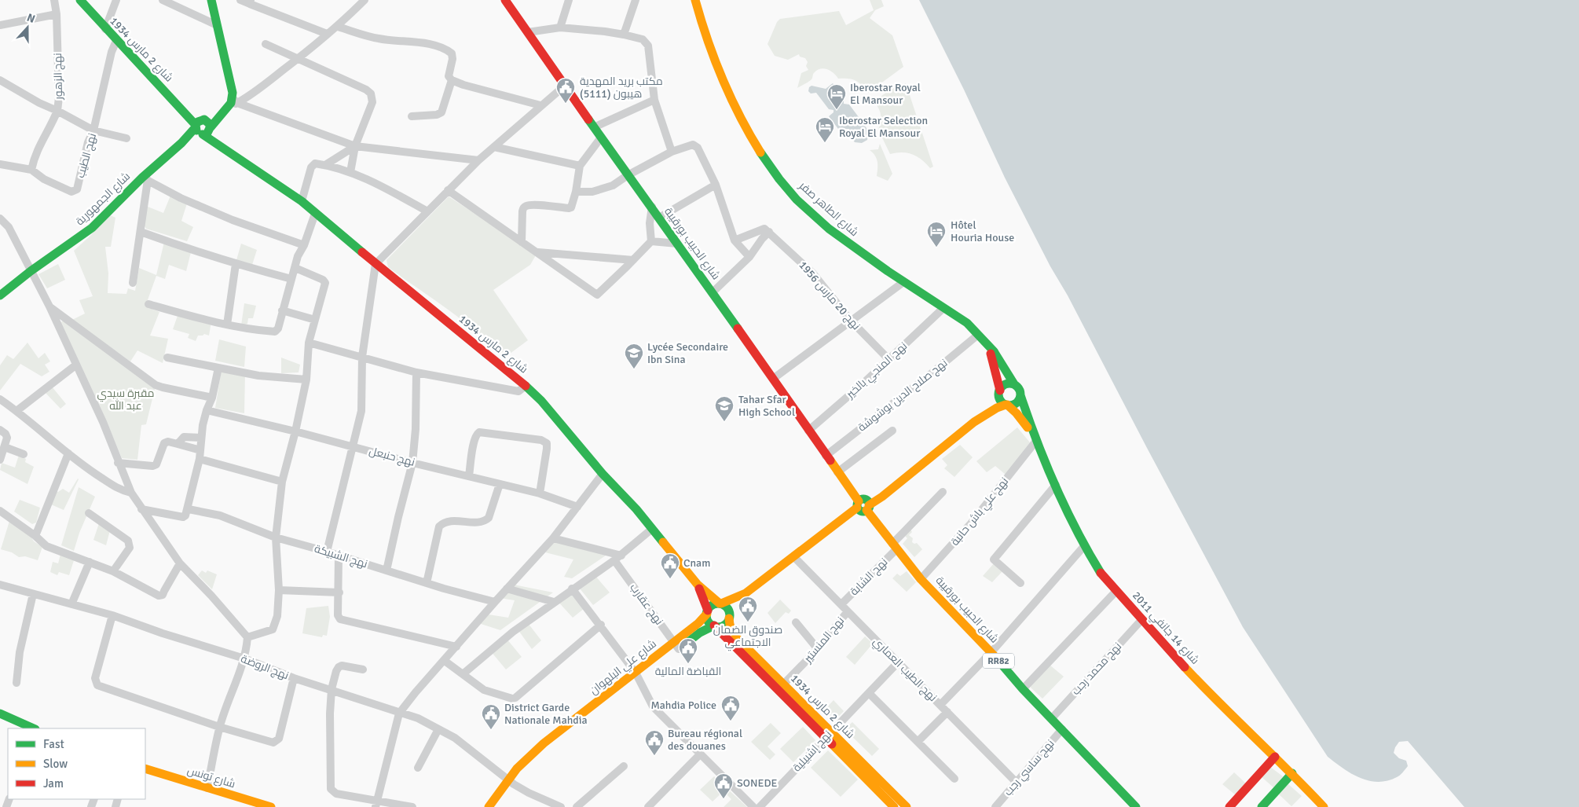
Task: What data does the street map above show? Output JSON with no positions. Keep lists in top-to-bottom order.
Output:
{
  "streets": {
    "main road": [
      "شارع 2 مارس 1934",
      "شارع الجمهورية",
      "شارع الطاهر صفر",
      "شارع الحبيب بورقيبة",
      "شارع 14 جانفي 2011",
      "RR82",
      "شارع علي البلهوان",
      "شارع تونس"
    ],
    "street": [
      "نهج الزهور",
      "نهج الطيب",
      "نهج 20 مارس 1956",
      "نهج المنجي بالخير",
      "نهج صلاح الدين بوشوشة",
      "نهج حنبعل",
      "نهج علي باش حانبة",
      "نهج الشبيكة",
      "نهج الشابة",
      "نهج عقارب",
      "نهج المنستير",
      "نهج الروضة",
      "نهج محمد رجب",
      "نهج الطيب العماري",
      "نهج إشبيلية",
      "نهج ساسي رجب"
    ]
  },
  "crossings": [
    ["شارع 2 مارس 1934", "نهج الطيب"],
    ["شارع 2 مارس 1934", "نهج المنستير"],
    ["شارع 2 مارس 1934", "شارع علي البلهوان"],
    ["شارع 2 مارس 1934", "نهج إشبيلية"],
    ["شارع الطاهر صفر", "نهج المنجي بالخير"],
    ["شارع الطاهر صفر", "نهج صلاح الدين بوشوشة"],
    ["شارع الطاهر صفر", "شارع 14 جانفي 2011"],
    ["شارع الحبيب بورقيبة", "نهج المنجي بالخير"],
    ["شارع الحبيب بورقيبة", "نهج صلاح الدين بوشوشة"],
    ["شارع الحبيب بورقيبة", "نهج علي باش حانبة"],
    ["شارع الحبيب بورقيبة", "نهج الشابة"],
    ["شارع الحبيب بورقيبة", "نهج محمد رجب"],
    ["شارع الحبيب بورقيبة", "نهج ساسي رجب"],
    ["نهج 20 مارس 1956", "نهج المنجي بالخير"],
    ["نهج علي باش حانبة", "شارع 14 جانفي 2011"],
    ["نهج الشابة", "نهج الطيب العماري"],
    ["نهج عقارب", "شارع علي البلهوان"],
    ["شارع 14 جانفي 2011", "نهج محمد رجب"],
    ["نهج المنستير", "نهج الطيب العماري"],
    ["نهج الروضة", "شارع علي البلهوان"],
    ["نهج الطيب العماري", "نهج إشبيلية"],
    ["نهج الطيب العماري", "نهج ساسي رجب"]
  ],
  "parks": ["مقبرة سيدي عبد الله"],
  "places": {
    "public building": [
      "مكتب بريد المهدية هيبون (5111)",
      "Cnam",
      "صندوق الضمان الاجتماعي",
      "القباضة المالية",
      "Mahdia Police",
      "District Garde Nationale Mahdia",
      "Bureau régional des douanes",
      "SONEDE"
    ],
    "hotel": ["Iberostar Royal El Mansour", "Iberostar Selection Royal El Mansour", "Hôtel Houria House"],
    "school or university": ["Lycée Secondaire Ibn Sina", "Tahar Sfar High School"]
  },
  "legend": ["Fast", "Slow", "Jam"],
  "north": "top"
}
